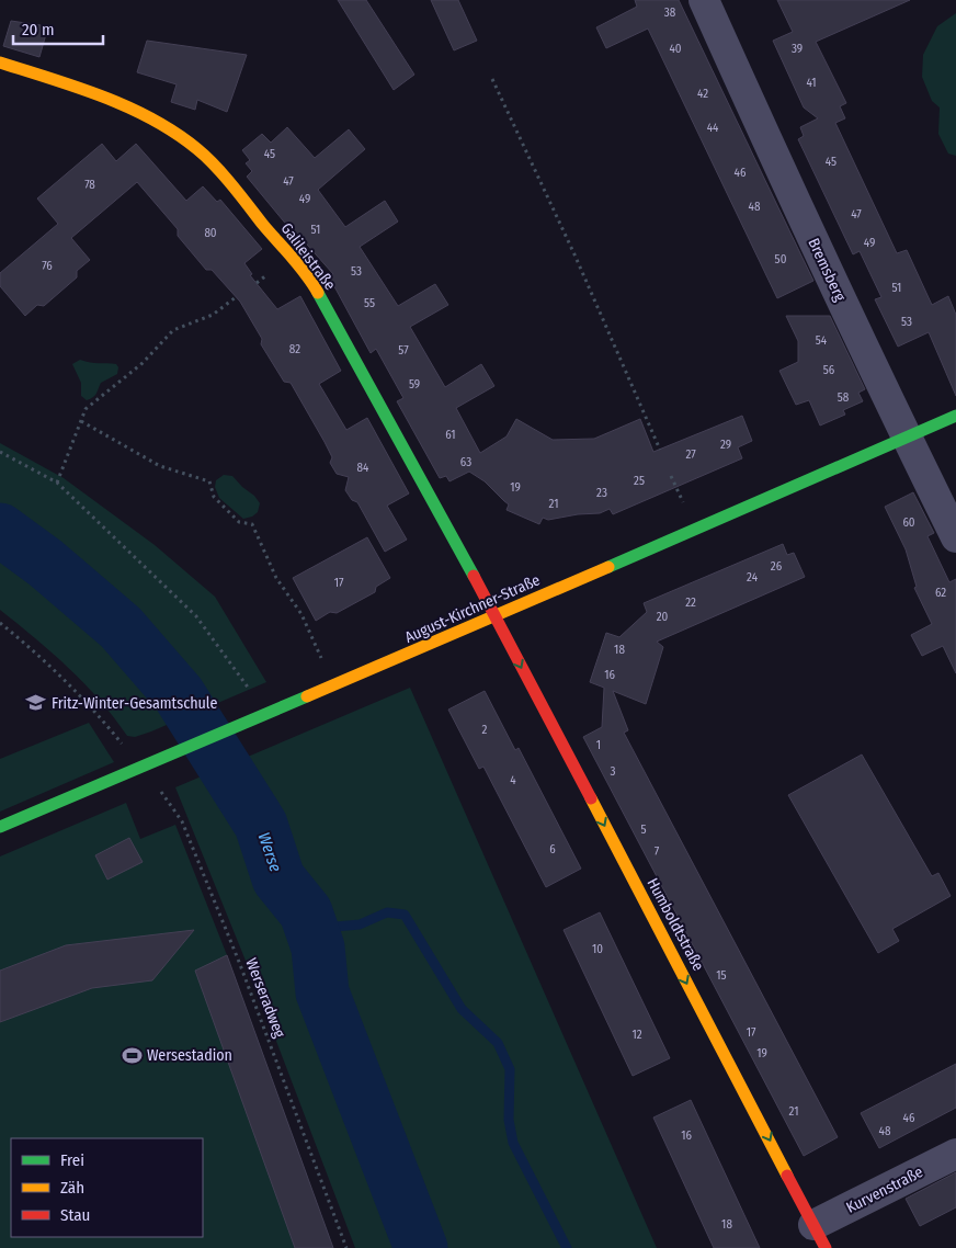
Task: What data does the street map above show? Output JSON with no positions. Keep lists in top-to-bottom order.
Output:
{
  "streets": {
    "street": [
      "Galileistraße",
      "Bremsberg",
      "August-Kirchner-Straße",
      "Humboldtstraße",
      "Kurvenstraße"
    ],
    "path": ["Werseradweg"]
  },
  "crossings": [
    ["Galileistraße", "August-Kirchner-Straße"],
    ["Galileistraße", "Humboldtstraße"],
    ["Bremsberg", "August-Kirchner-Straße"],
    ["August-Kirchner-Straße", "Humboldtstraße"],
    ["August-Kirchner-Straße", "Werseradweg"],
    ["Humboldtstraße", "Kurvenstraße"]
  ],
  "one_way": ["Humboldtstraße"],
  "water": ["Werse"],
  "places": {
    "school or university": ["Fritz-Winter-Gesamtschule"],
    "sports": ["Wersestadion"]
  },
  "house_numbers": [
    "38",
    "40",
    "39",
    "41",
    "42",
    "44",
    "45",
    "45",
    "46",
    "47",
    "78",
    "49",
    "48",
    "47",
    "51",
    "80",
    "49",
    "50",
    "76",
    "53",
    "51",
    "55",
    "53",
    "54",
    "82",
    "57",
    "56",
    "59",
    "58",
    "61",
    "29",
    "27",
    "63",
    "84",
    "25",
    "19",
    "23",
    "21",
    "60",
    "26",
    "24",
    "17",
    "62",
    "22",
    "20",
    "18",
    "16",
    "2",
    "1",
    "3",
    "4",
    "5",
    "6",
    "7",
    "10",
    "15",
    "17",
    "12",
    "19",
    "21",
    "46",
    "48",
    "16",
    "18"
  ],
  "legend": ["Frei", "Zäh", "Stau"],
  "scale_bar": "20 m"
}
